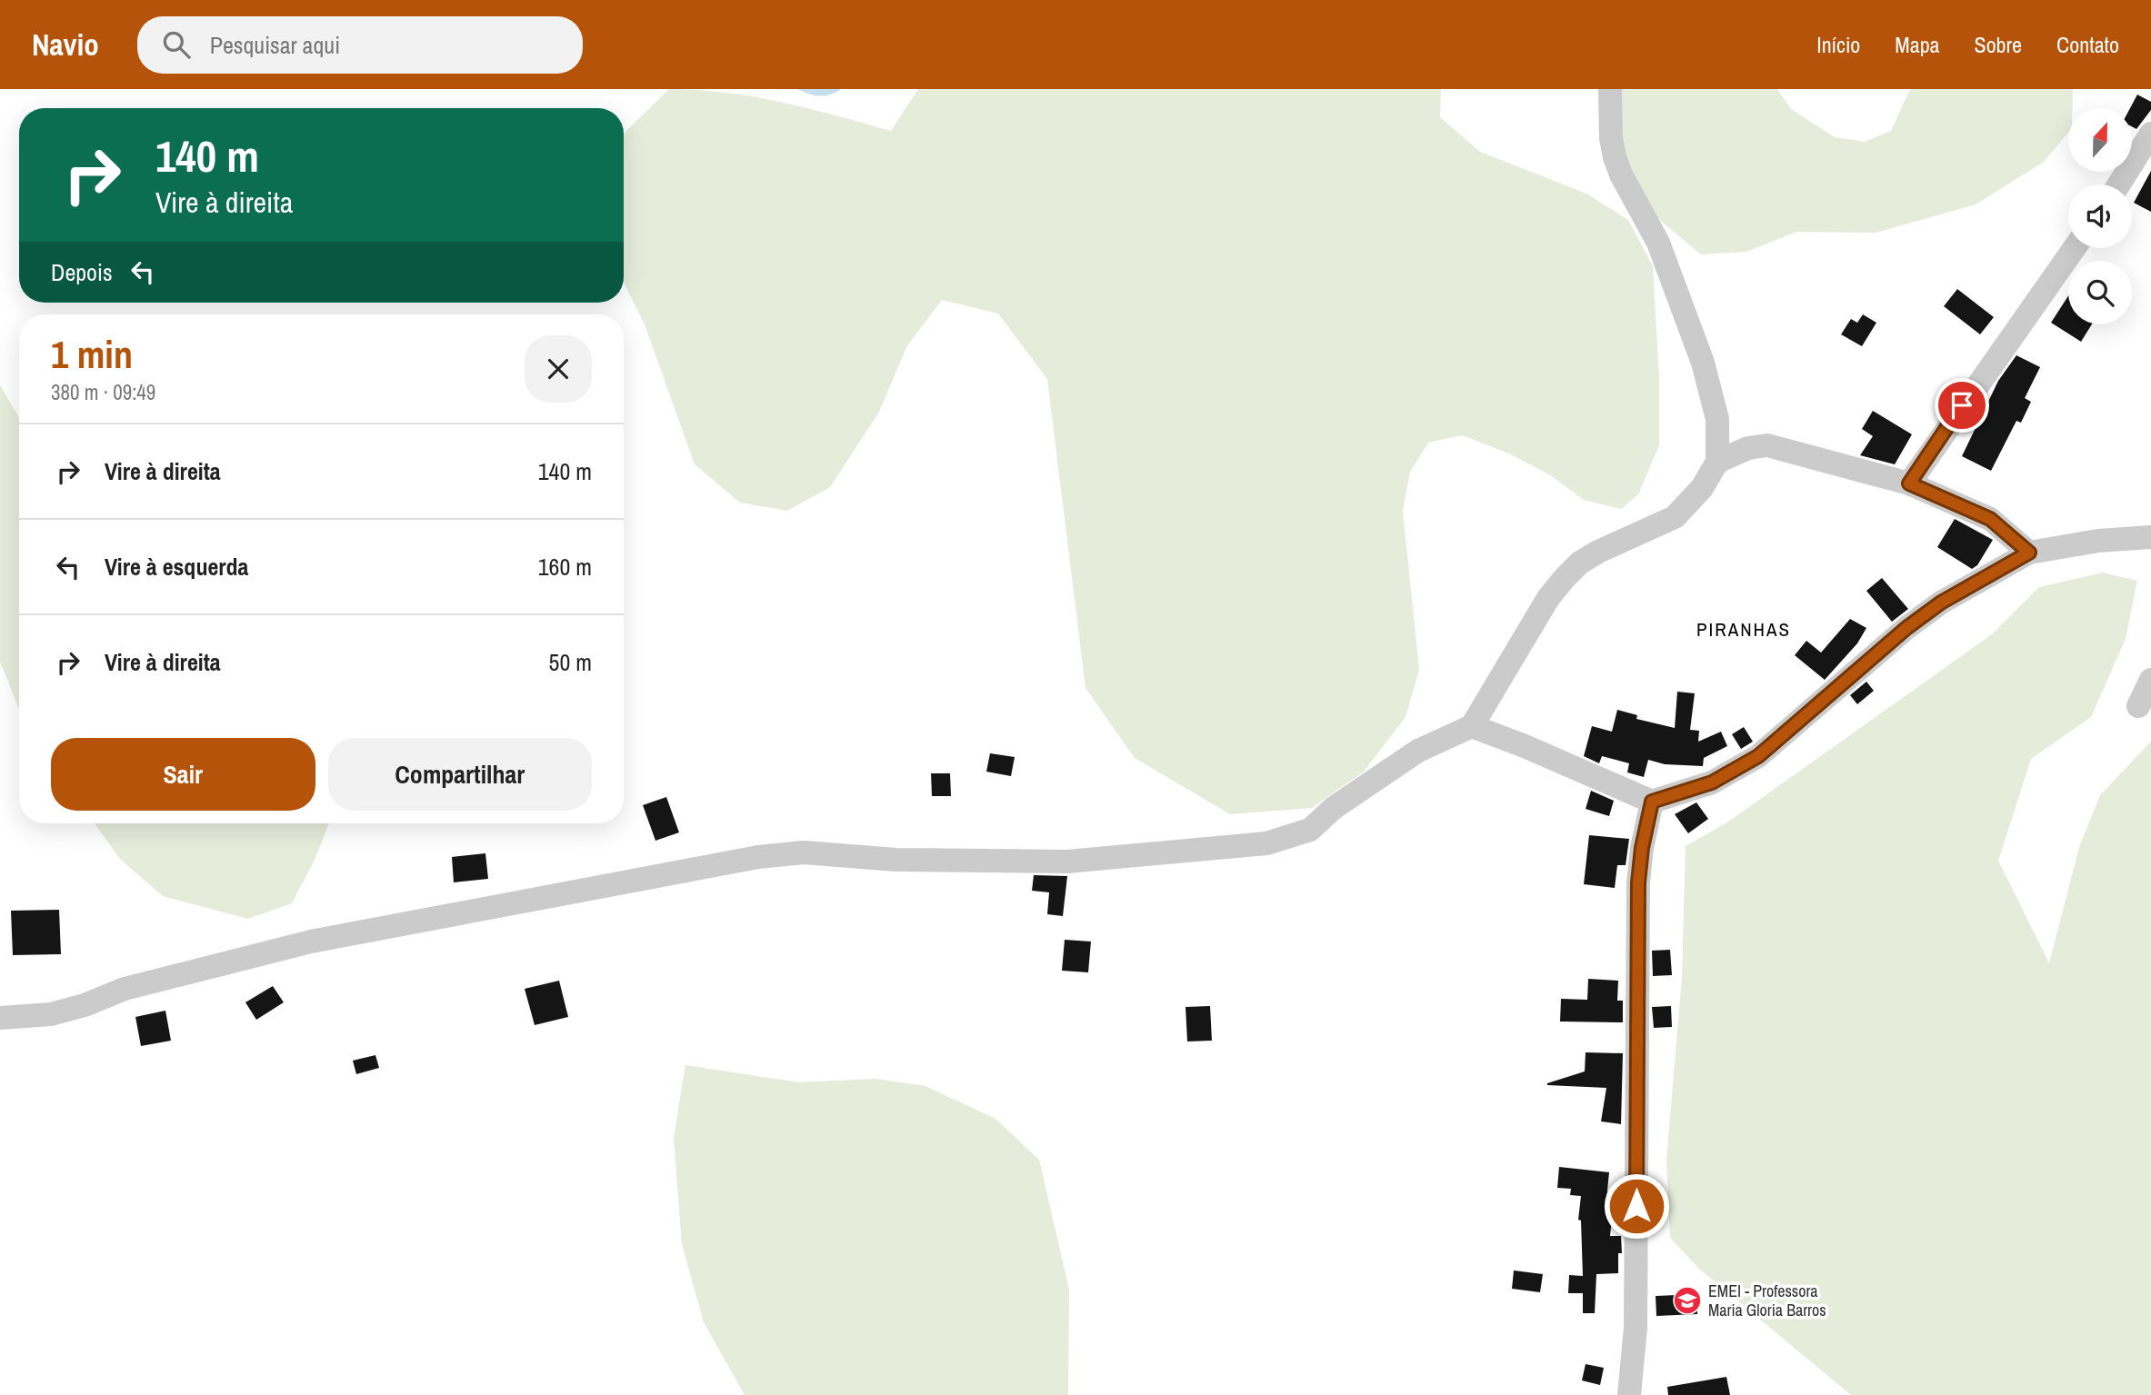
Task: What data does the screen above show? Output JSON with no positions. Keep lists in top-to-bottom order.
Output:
{
  "districts": ["PIRANHAS"],
  "places": {
    "school or university": ["EMEI - Professora Maria Gloria Barros"]
  },
  "north": "top",
  "page": {
    "header": "Navio",
    "search": "Pesquisar aqui",
    "nav": [
      "Início",
      "Mapa",
      "Sobre",
      "Contato"
    ],
    "turn": ["140 m", "Vire à direita"],
    "then": "Depois",
    "heading": ["1 min", "380 m · 09:49"],
    "list": [
      {
        "name": "Vire à direita",
        "value": "140 m"
      },
      {
        "name": "Vire à esquerda",
        "value": "160 m"
      },
      {
        "name": "Vire à direita",
        "value": "50 m"
      }
    ],
    "buttons": ["Sair", "Compartilhar"]
  }
}
